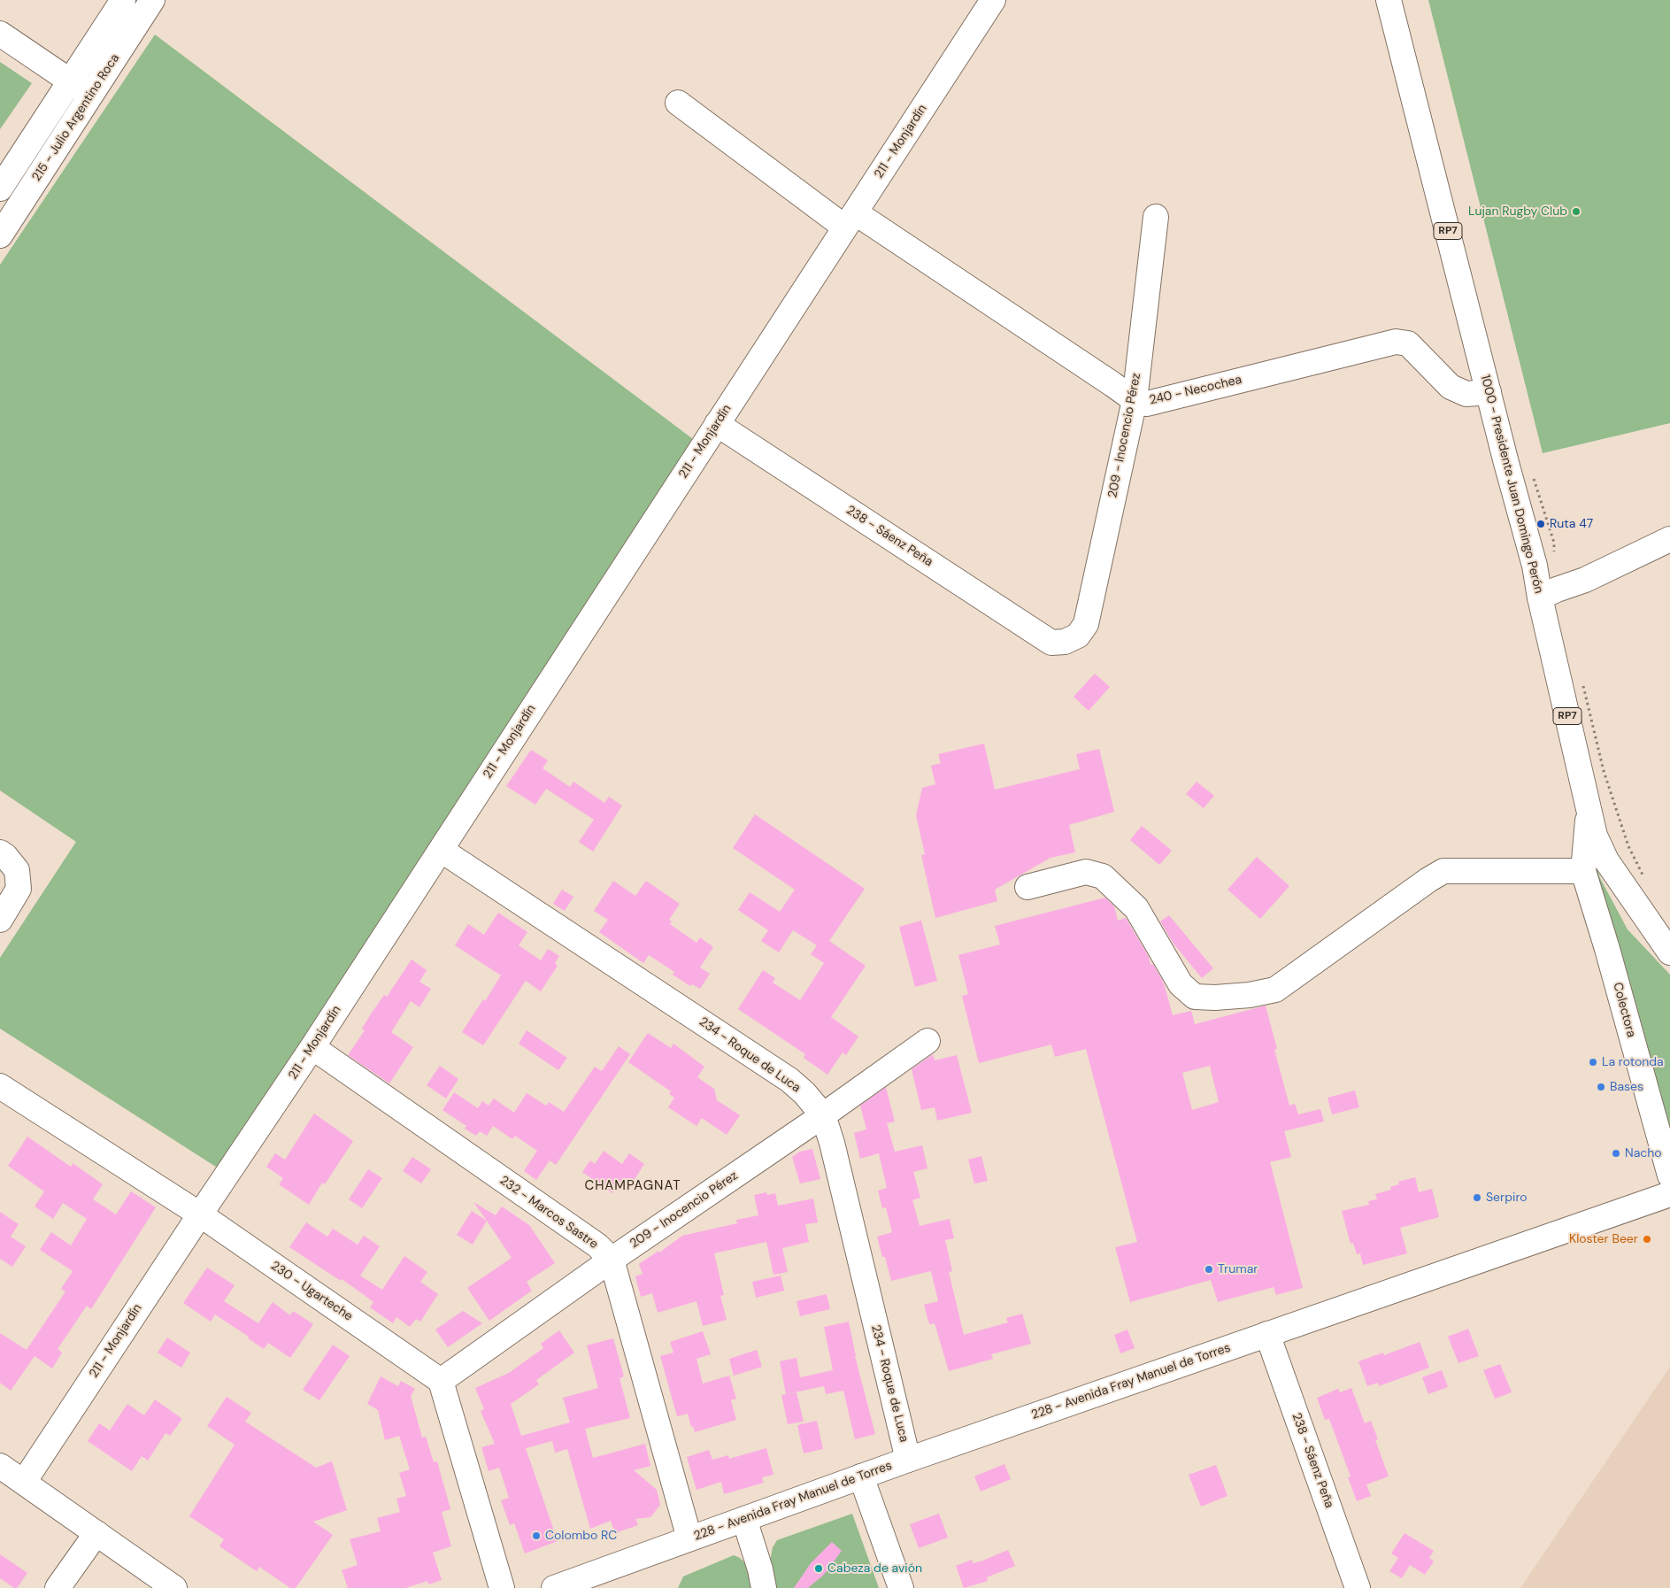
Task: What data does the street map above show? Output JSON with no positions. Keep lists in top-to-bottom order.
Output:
{
  "streets": {
    "street": [
      "215 - Julio Argentino Roca",
      "211 - Monjardín",
      "RP7",
      "240 - Necochea",
      "209 - Inocencio Pérez",
      "1000 - Presidente Juan Domingo Perón",
      "238 - Sáenz Peña",
      "Colectora",
      "234 - Roque de Luca",
      "232 - Marcos Sastre",
      "230 - Ugarteche",
      "228 - Avenida Fray Manuel de Torres"
    ]
  },
  "crossings": [
    ["211 - Monjardín", "240 - Necochea"],
    ["211 - Monjardín", "238 - Sáenz Peña"],
    ["211 - Monjardín", "234 - Roque de Luca"],
    ["211 - Monjardín", "232 - Marcos Sastre"],
    ["211 - Monjardín", "230 - Ugarteche"],
    ["240 - Necochea", "209 - Inocencio Pérez"],
    ["240 - Necochea", "1000 - Presidente Juan Domingo Perón"],
    ["209 - Inocencio Pérez", "238 - Sáenz Peña"],
    ["209 - Inocencio Pérez", "234 - Roque de Luca"],
    ["209 - Inocencio Pérez", "232 - Marcos Sastre"],
    ["209 - Inocencio Pérez", "230 - Ugarteche"],
    ["238 - Sáenz Peña", "228 - Avenida Fray Manuel de Torres"],
    ["234 - Roque de Luca", "228 - Avenida Fray Manuel de Torres"]
  ],
  "districts": ["CHAMPAGNAT"],
  "places": [
    "Lujan Rugby Club",
    "Ruta 47",
    "La rotonda",
    "Bases",
    "Nacho",
    "Serpiro",
    "Kloster Beer",
    "Trumar",
    "Colombo RC",
    "Cabeza de avión"
  ]
}
